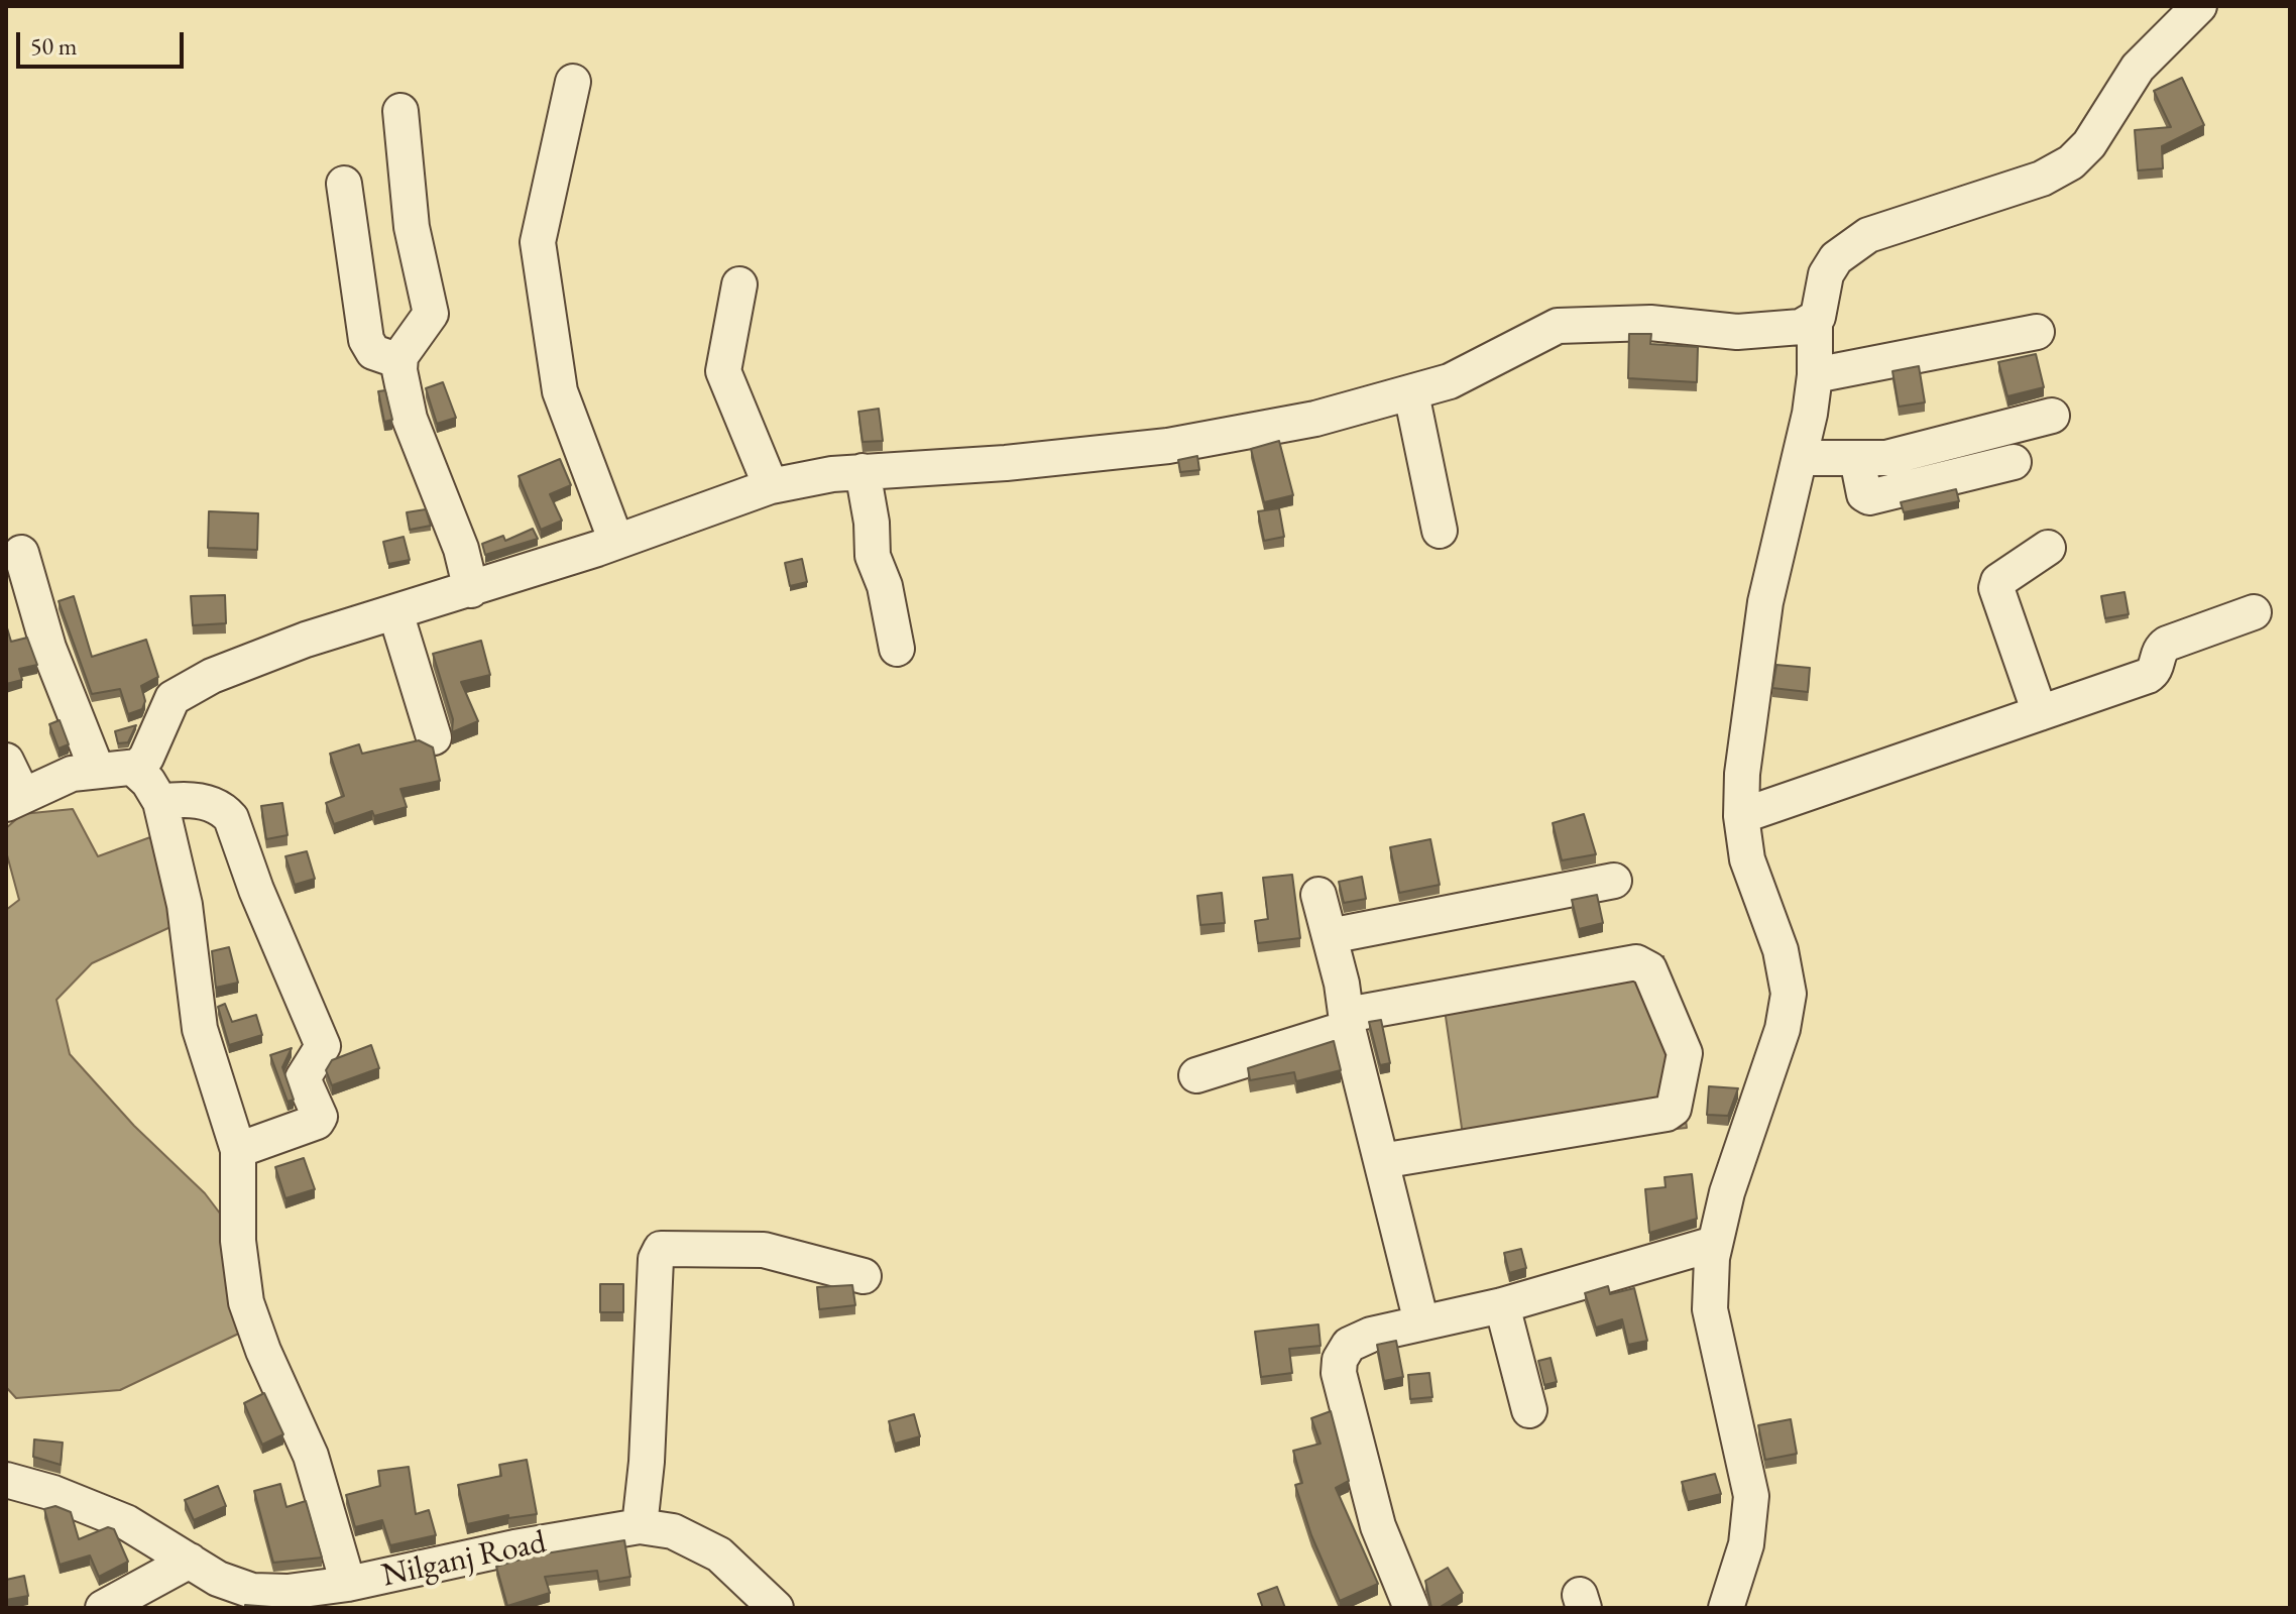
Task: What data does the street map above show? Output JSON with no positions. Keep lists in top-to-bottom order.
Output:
{
  "streets": {
    "street": ["Nilganj Road"]
  },
  "scale_bar": "50 m"
}
